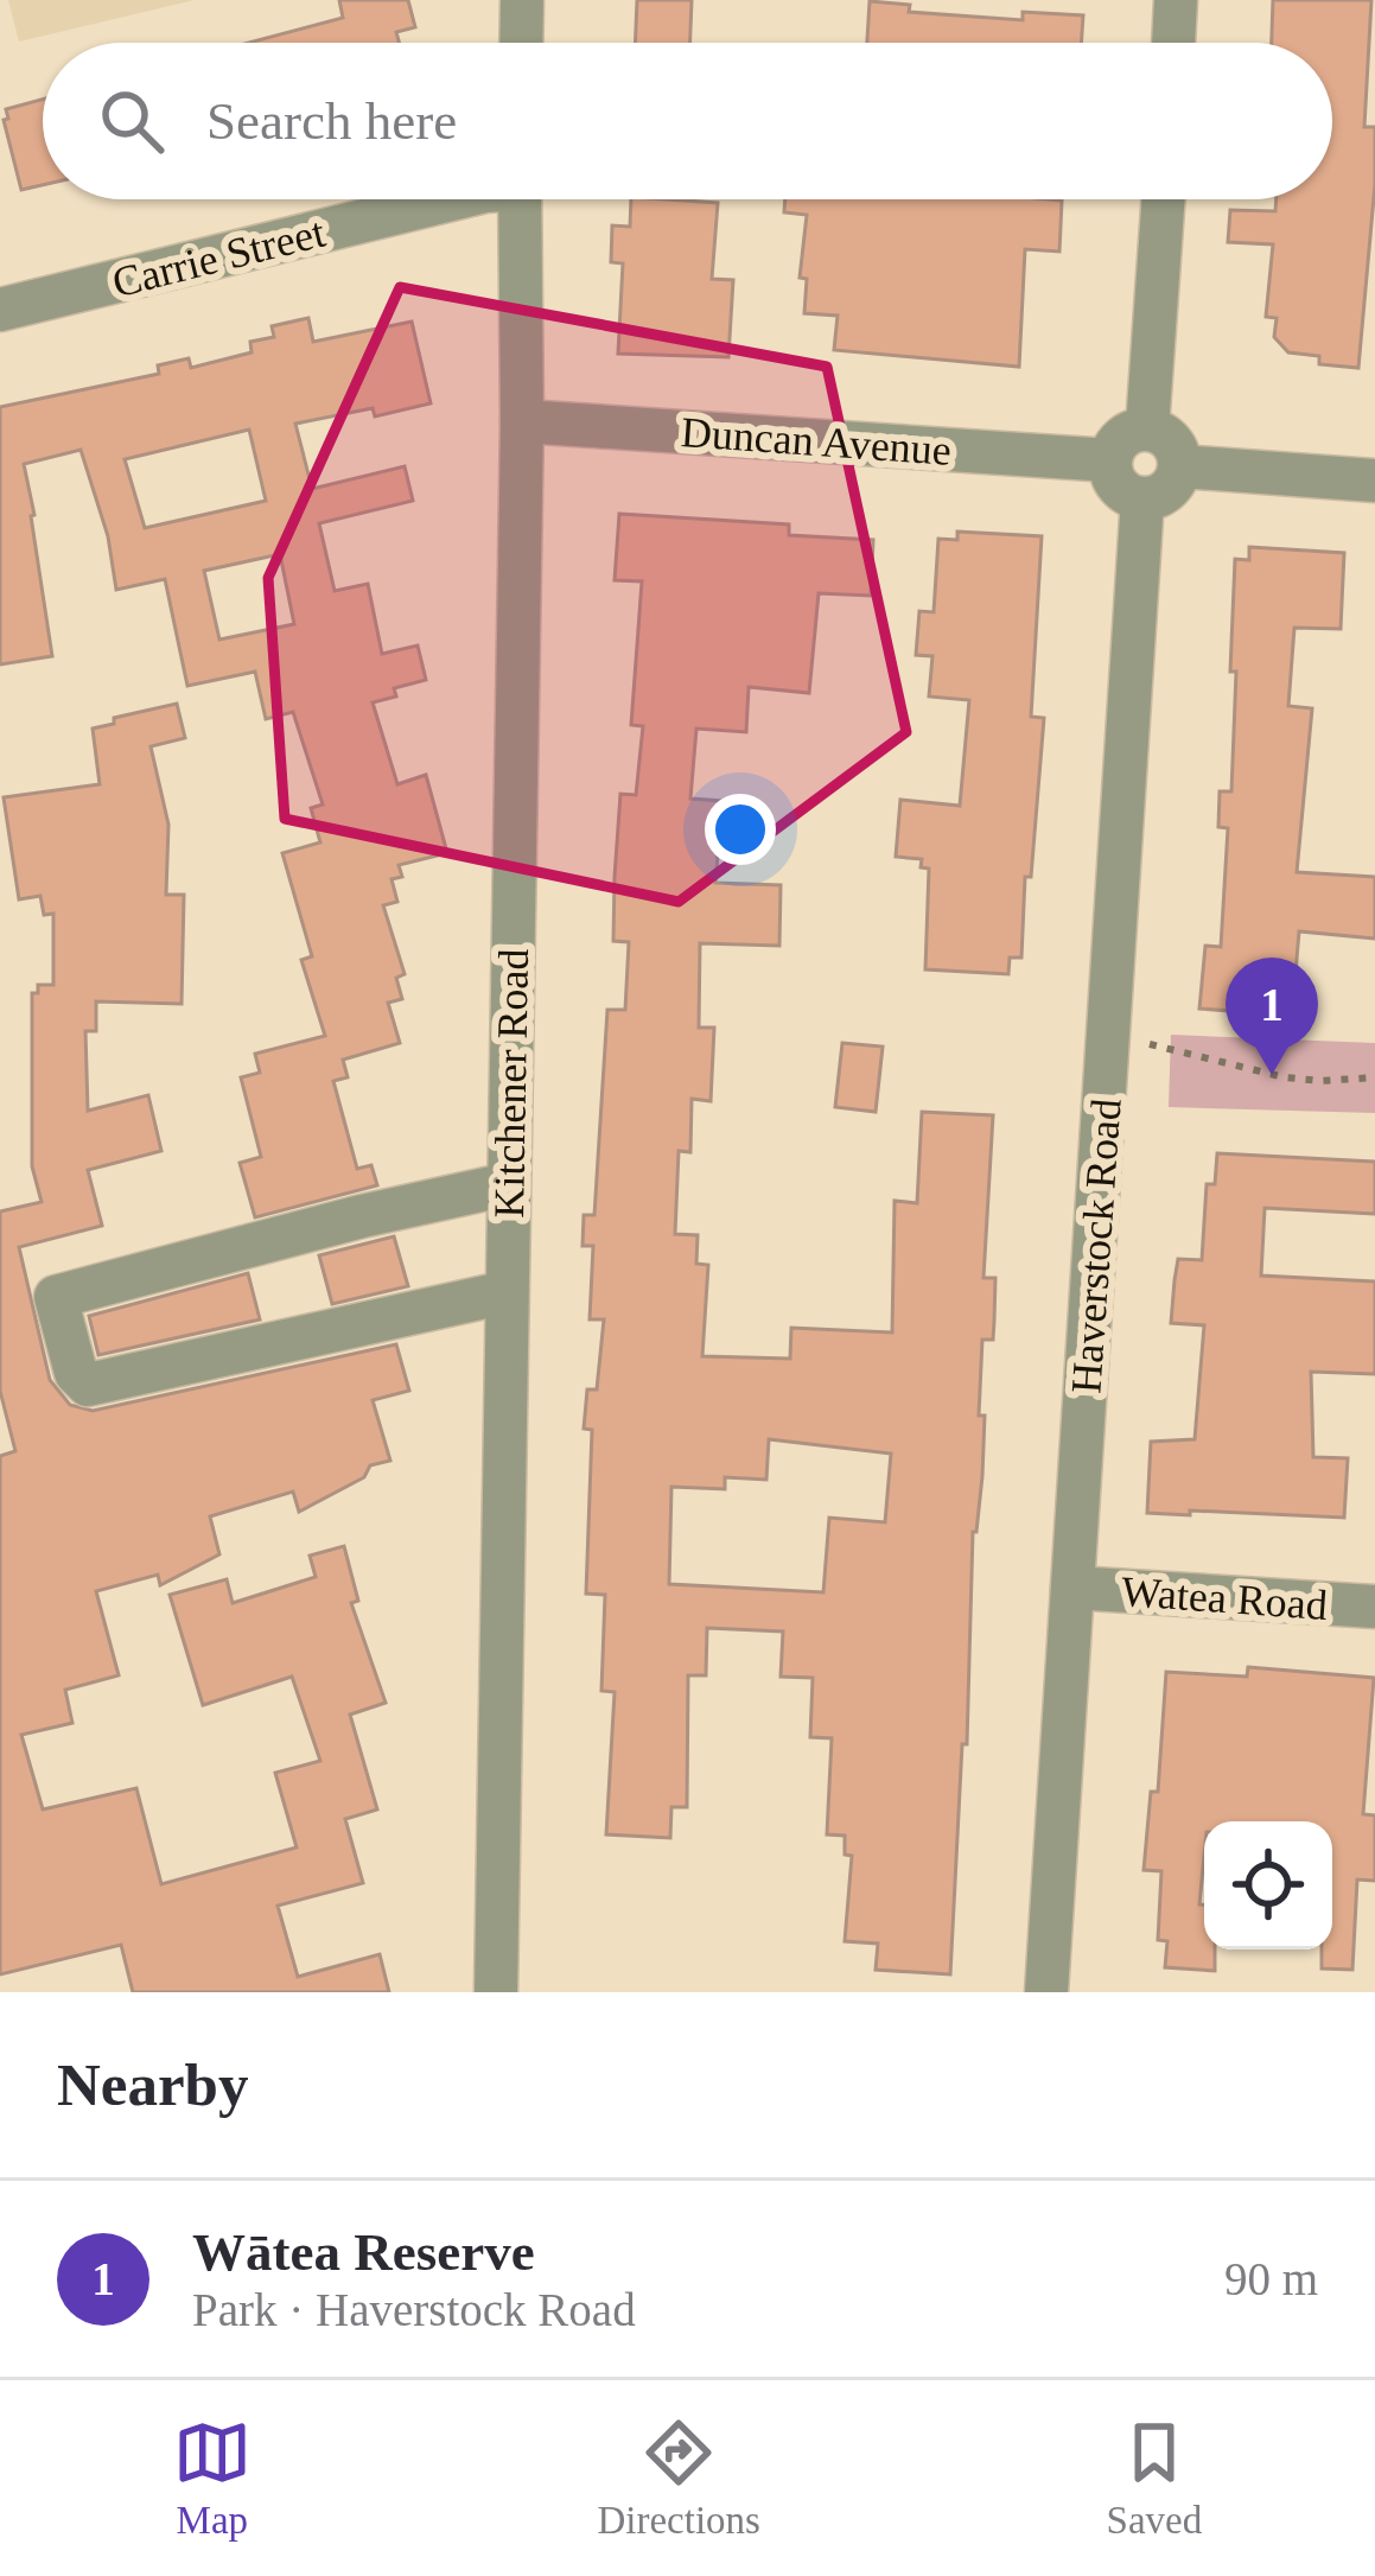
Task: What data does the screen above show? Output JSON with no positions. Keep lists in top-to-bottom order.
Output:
{
  "streets": {
    "street": [
      "Carrie Street",
      "Duncan Avenue",
      "Kitchener Road",
      "Haverstock Road",
      "Watea Road"
    ]
  },
  "crossings": [
    ["Duncan Avenue", "Kitchener Road"],
    ["Duncan Avenue", "Haverstock Road"],
    ["Haverstock Road", "Watea Road"]
  ],
  "page": {
    "search": "Search here",
    "pins": "1",
    "heading": "Nearby",
    "list": [
      {
        "mark": "1",
        "name": "Wātea Reserve",
        "note": "Park · Haverstock Road",
        "value": "90 m"
      }
    ],
    "nav": ["Map", "Directions", "Saved"]
  }
}
